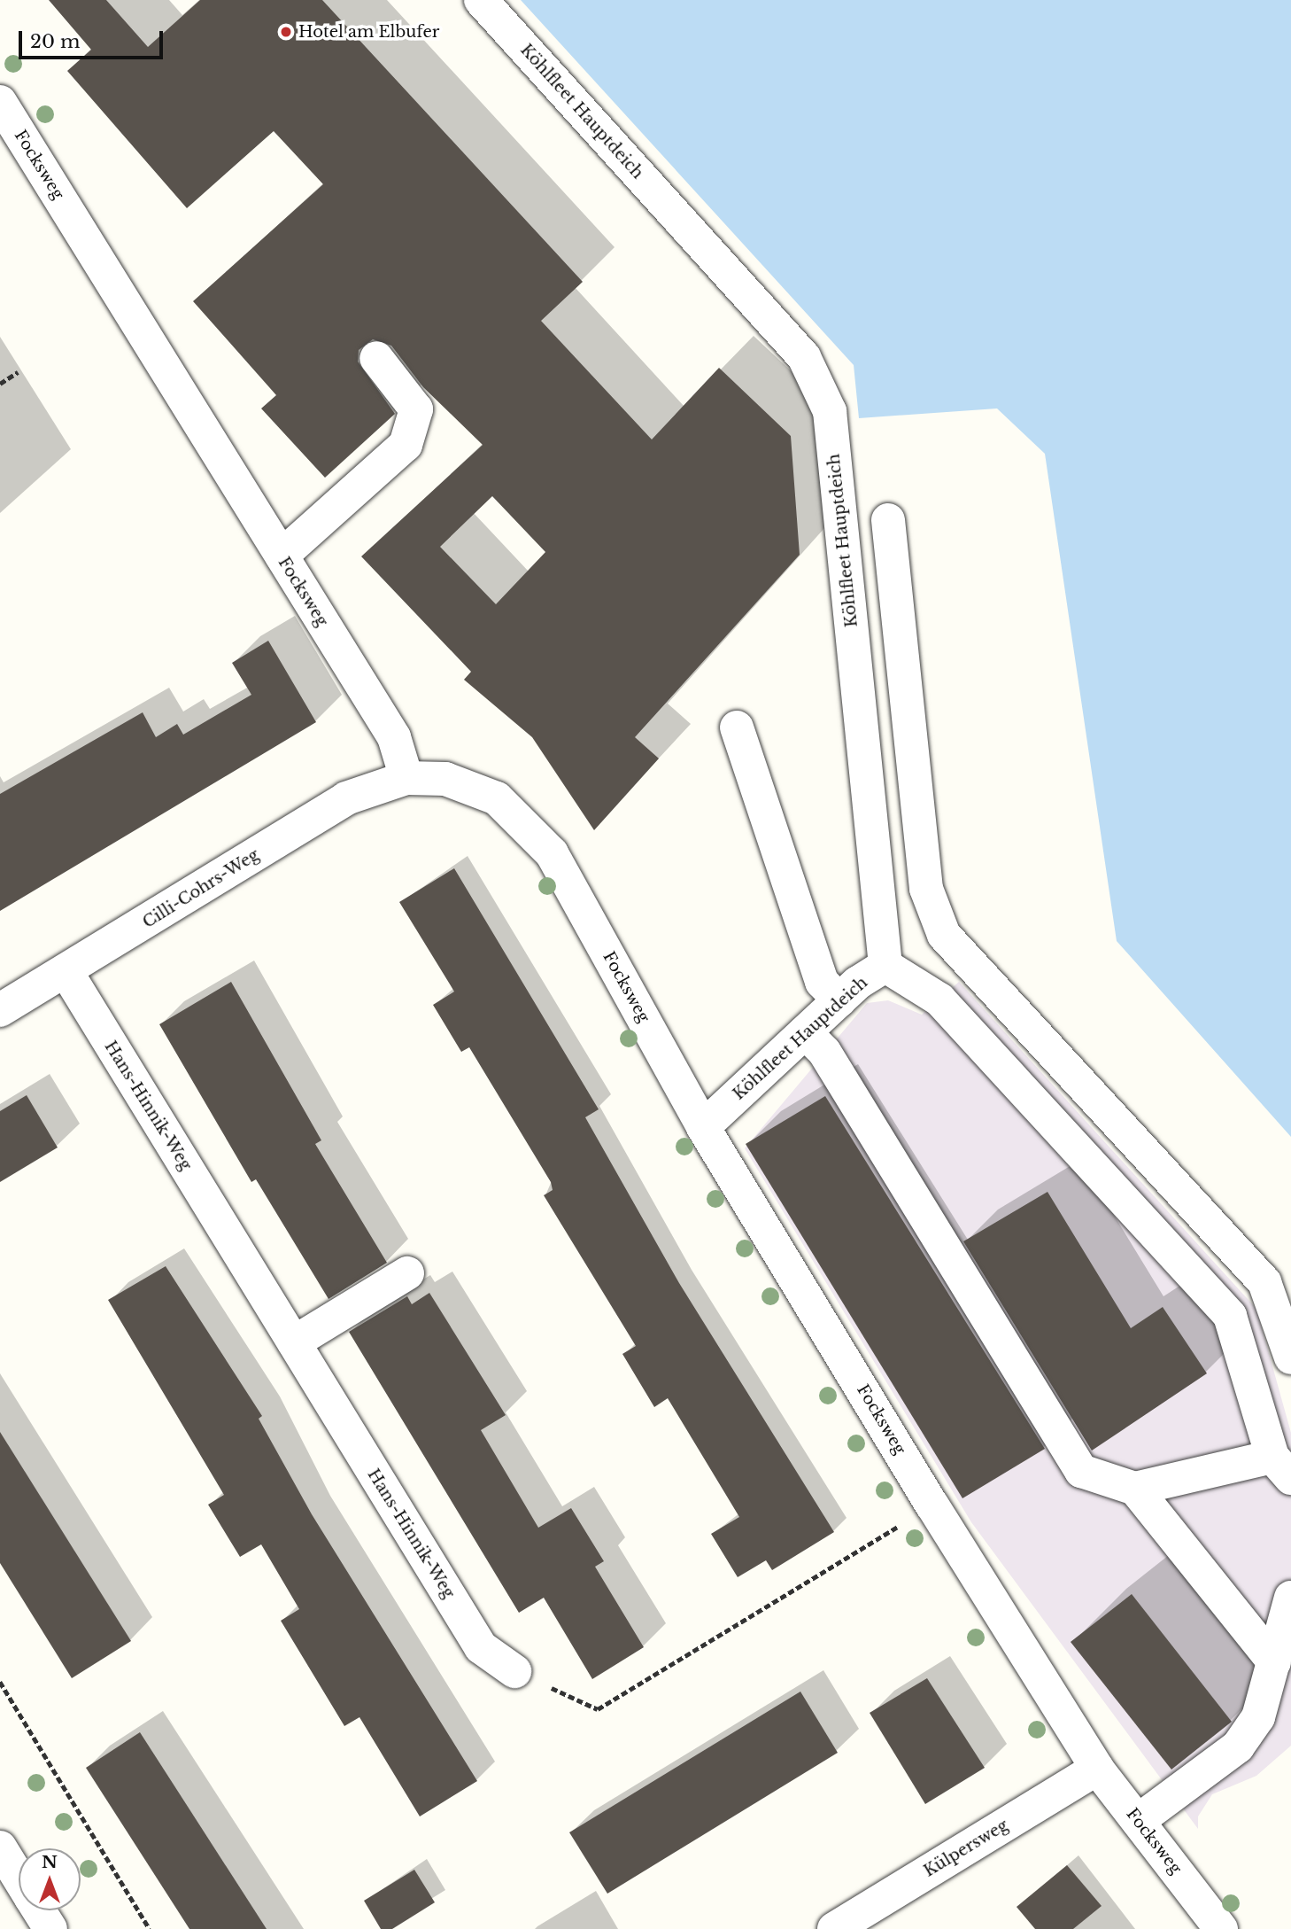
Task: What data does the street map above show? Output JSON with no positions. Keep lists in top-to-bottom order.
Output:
{
  "streets": {
    "street": [
      "Köhlfleet Hauptdeich",
      "Focksweg",
      "Cilli-Cohrs-Weg",
      "Hans-Hinnik-Weg",
      "Külpersweg"
    ]
  },
  "crossings": [
    ["Köhlfleet Hauptdeich", "Focksweg"],
    ["Focksweg", "Cilli-Cohrs-Weg"],
    ["Focksweg", "Külpersweg"],
    ["Cilli-Cohrs-Weg", "Hans-Hinnik-Weg"]
  ],
  "places": ["Hotel am Elbufer"],
  "scale_bar": "20 m",
  "north": "top"
}
